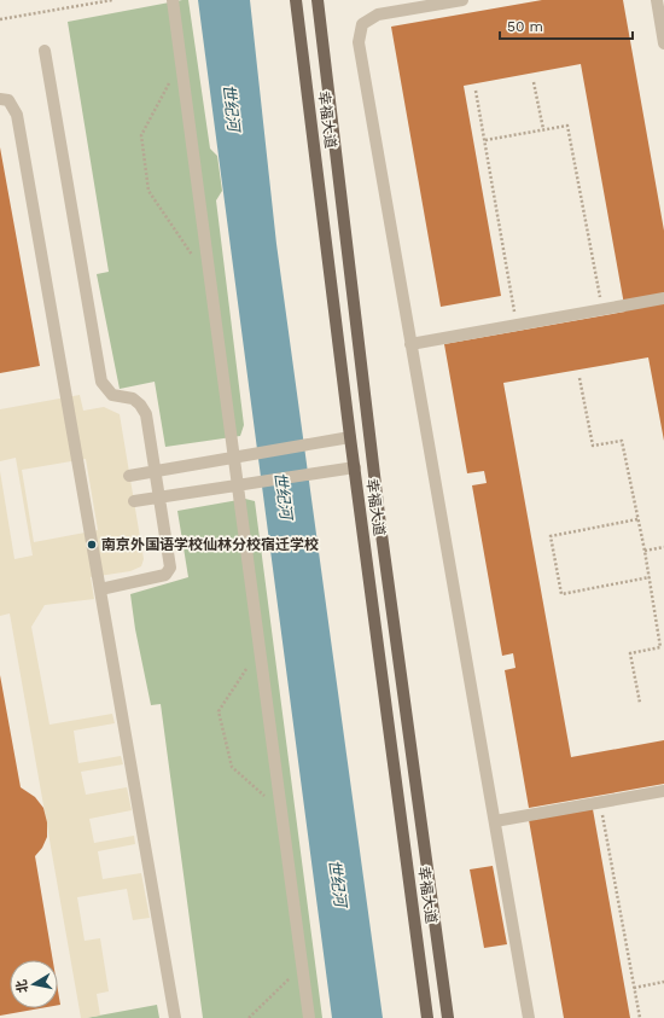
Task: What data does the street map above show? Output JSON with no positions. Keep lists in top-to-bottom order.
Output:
{
  "streets": {
    "main road": ["幸福大道"]
  },
  "water": ["世纪河"],
  "places": ["南京外国语学校仙林分校宿迁学校"],
  "scale_bar": "50 m",
  "north": "left"
}
